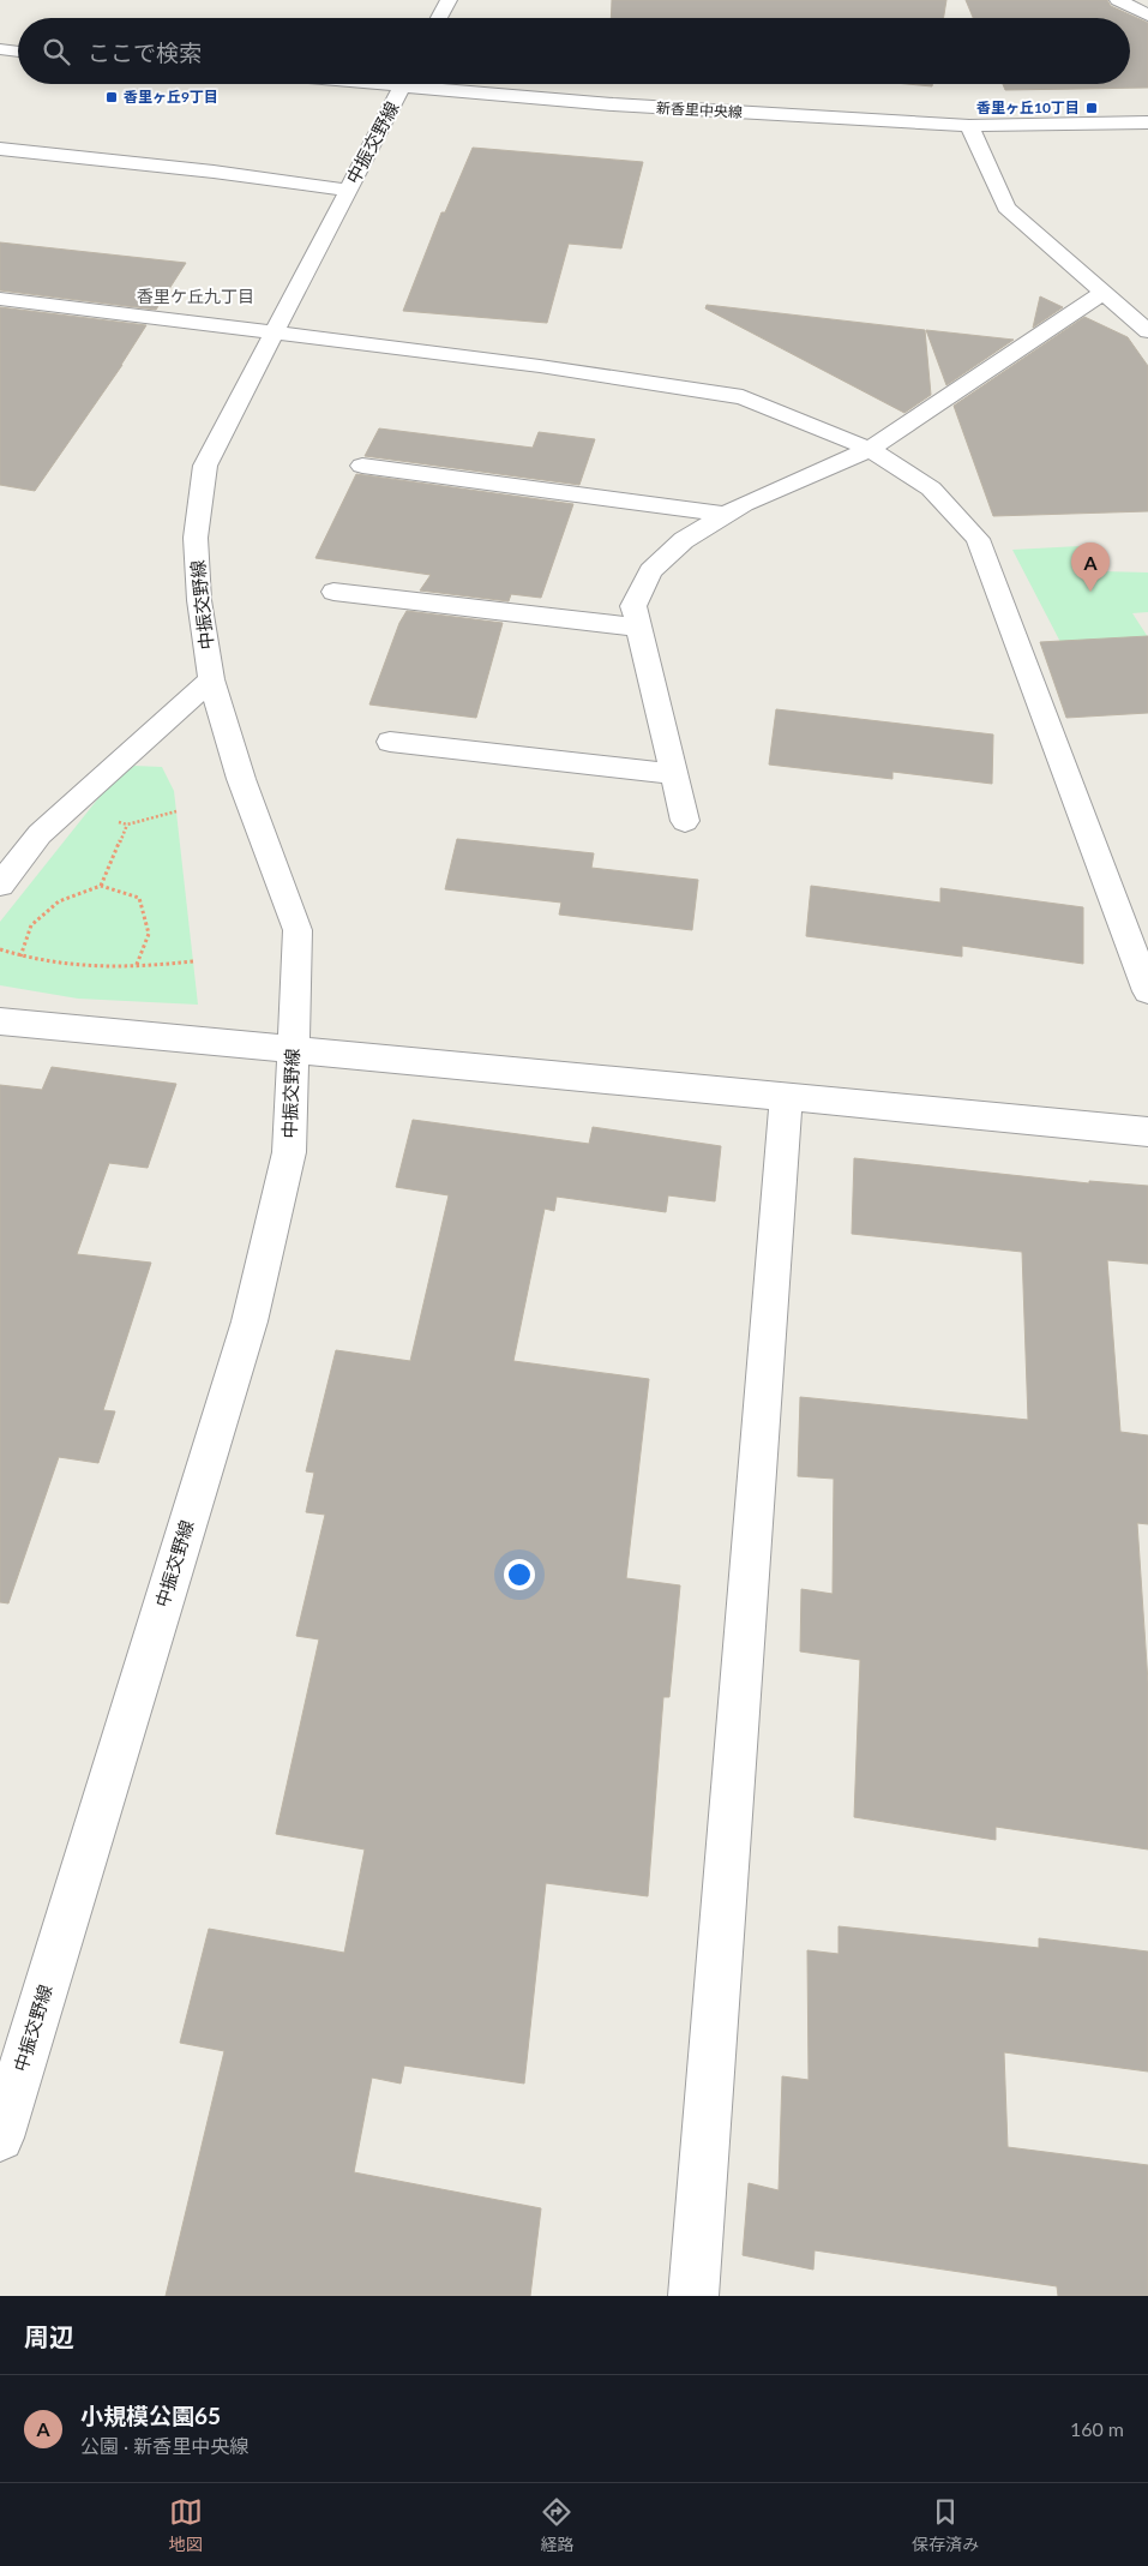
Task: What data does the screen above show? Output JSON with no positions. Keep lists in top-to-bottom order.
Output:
{
  "streets": {
    "street": ["新香里中央線", "中振交野線"]
  },
  "districts": ["香里ケ丘九丁目"],
  "places": {
    "transit": ["香里ヶ丘9丁目", "香里ヶ丘10丁目"]
  },
  "page": {
    "search": "ここで検索",
    "pins": "A",
    "heading": "周辺",
    "list": [
      {
        "mark": "A",
        "name": "小規模公園65",
        "note": "公園 · 新香里中央線",
        "value": "160 m"
      }
    ],
    "nav": ["地図", "経路", "保存済み"]
  }
}
